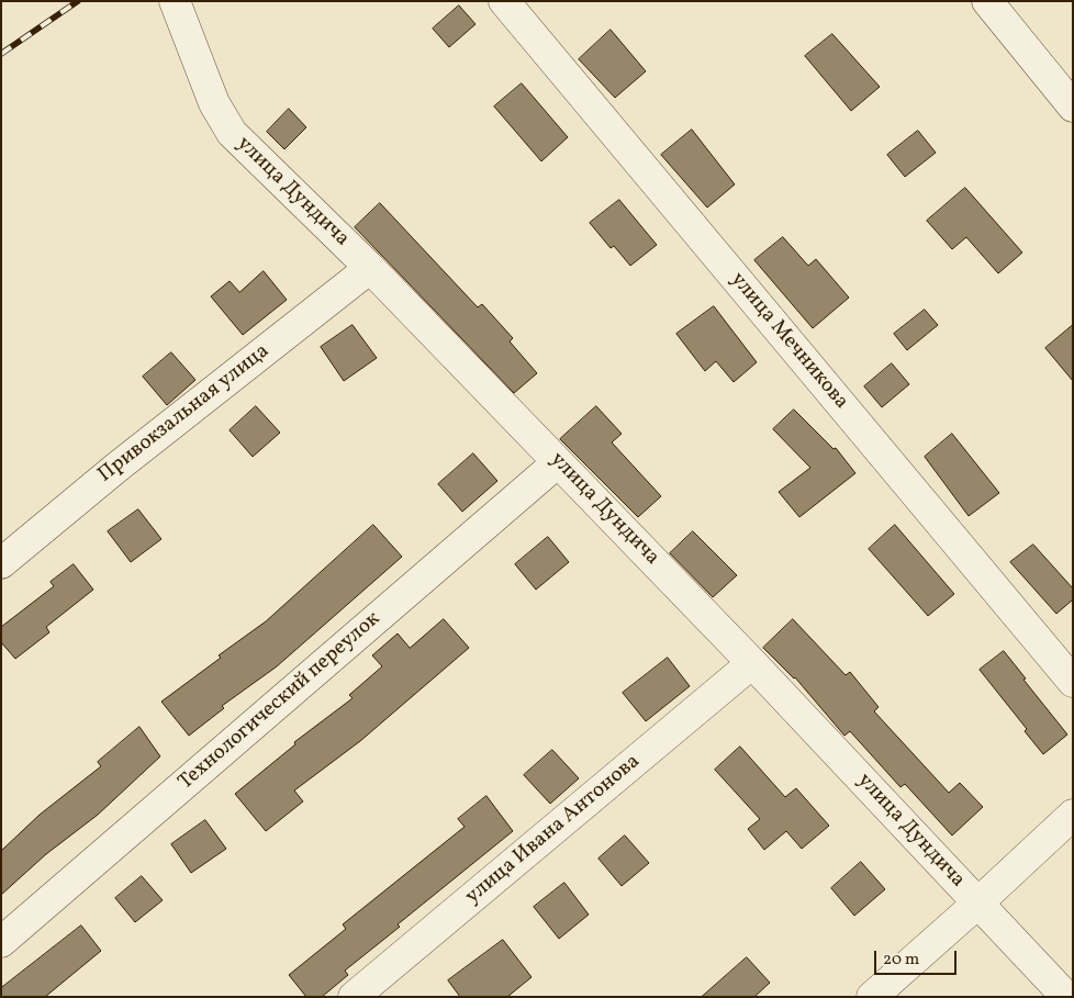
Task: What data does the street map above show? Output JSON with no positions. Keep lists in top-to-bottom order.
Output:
{
  "streets": {
    "street": [
      "улица Дундича",
      "улица Мечникова",
      "Привокзальная улица",
      "Технологический переулок",
      "улица Ивана Антонова"
    ]
  },
  "crossings": [
    ["улица Дундича", "Привокзальная улица"],
    ["улица Дундича", "Технологический переулок"],
    ["улица Дундича", "улица Ивана Антонова"]
  ],
  "scale_bar": "20 m"
}
